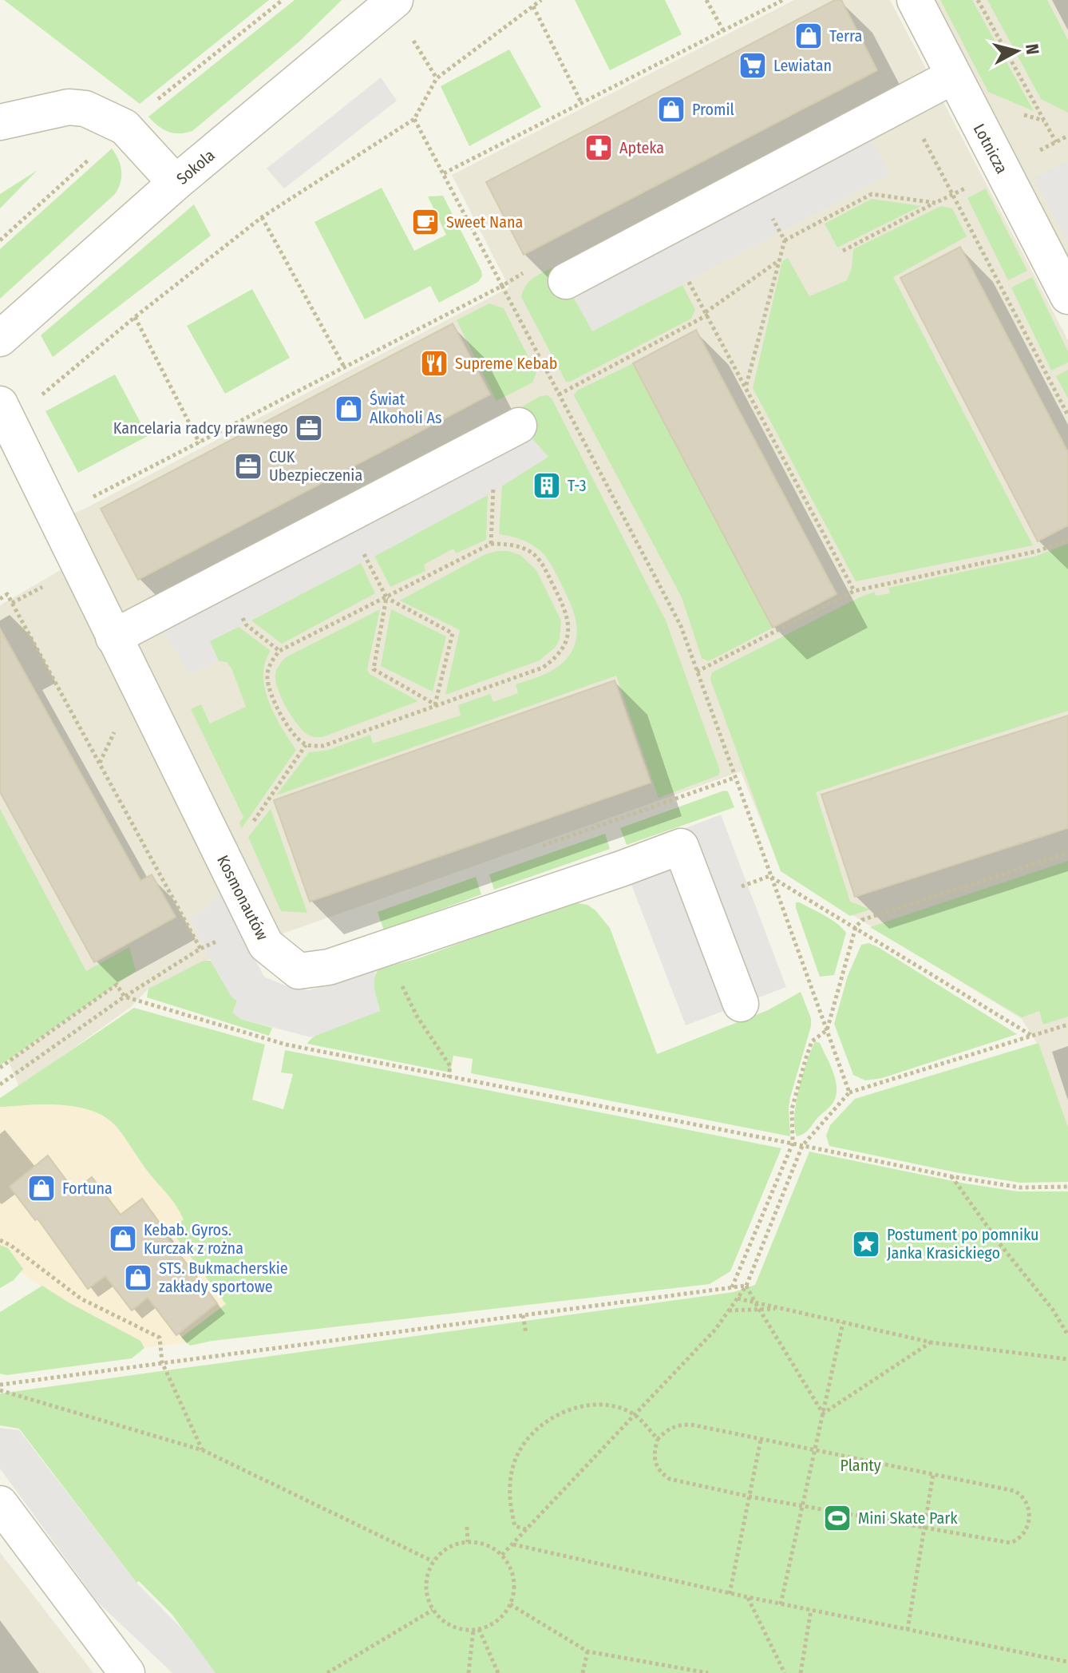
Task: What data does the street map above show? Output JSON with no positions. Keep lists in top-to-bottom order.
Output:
{
  "streets": {
    "street": ["Lotnicza", "Sokola", "Kosmonautów"]
  },
  "parks": ["Planty"],
  "places": {
    "shop": [
      "Terra",
      "Promil",
      "Świat Alkoholi As",
      "Fortuna",
      "Kebab. Gyros. Kurczak z rożna",
      "STS. Bukmacherskie zakłady sportowe"
    ],
    "supermarket": ["Lewiatan"],
    "pharmacy": ["Apteka"],
    "cafe": ["Sweet Nana"],
    "restaurant": ["Supreme Kebab"],
    "office": ["Kancelaria radcy prawnego", "CUK Ubezpieczenia"],
    "building": ["T-3"],
    "place": ["Postument po pomniku Janka Krasickiego"],
    "sports": ["Mini Skate Park"]
  },
  "north": "right"
}
